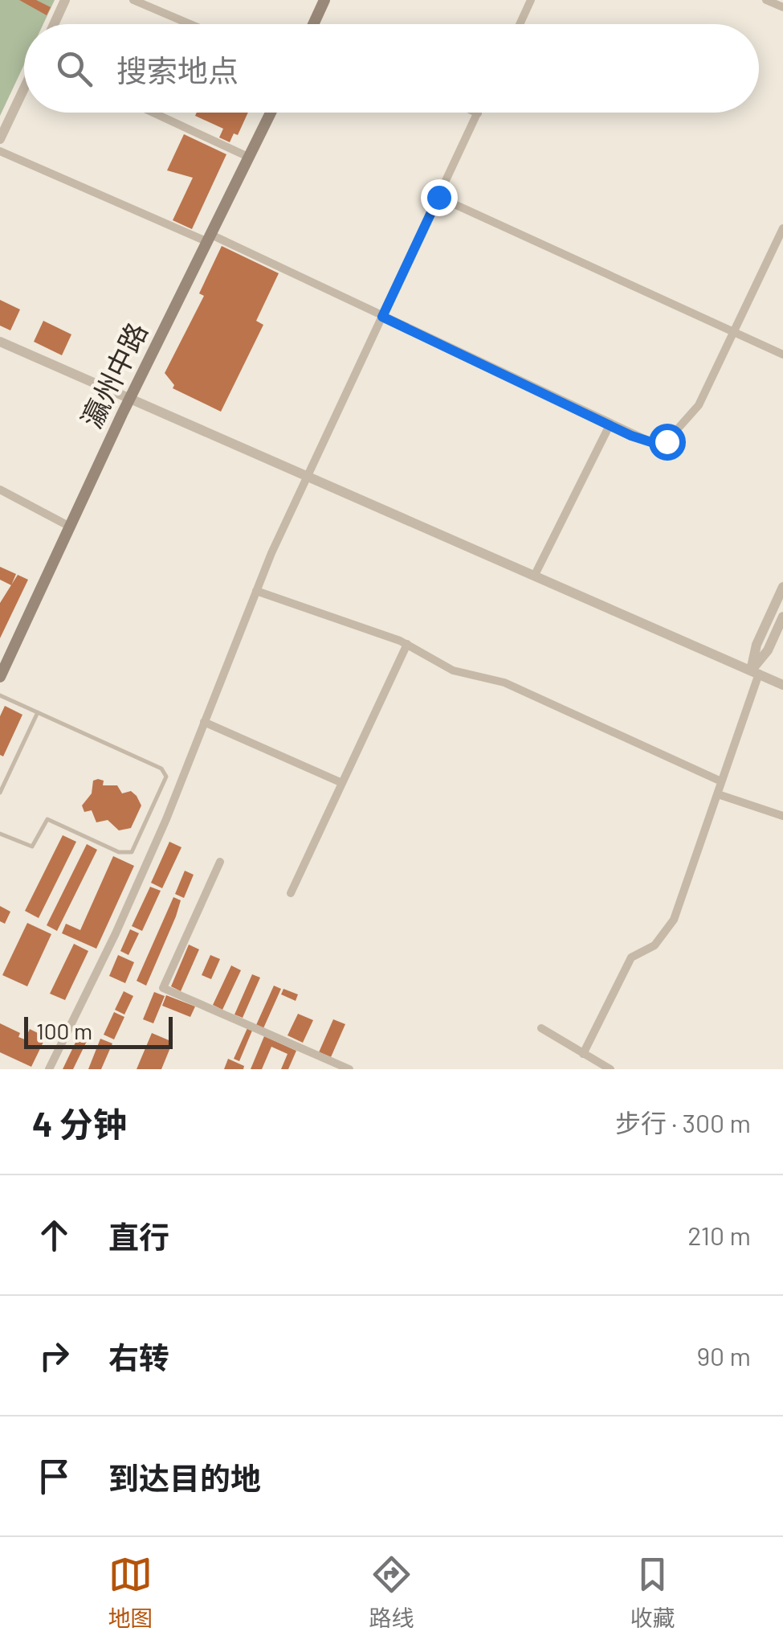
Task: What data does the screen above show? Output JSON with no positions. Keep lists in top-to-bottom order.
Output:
{
  "streets": {
    "main road": ["瀛州中路"]
  },
  "scale_bar": "100 m",
  "page": {
    "search": "搜索地点",
    "scale": "100 m",
    "heading": ["4 分钟", "步行 · 300 m"],
    "list": [
      ["直行", "210 m"],
      ["右转", "90 m"],
      "到达目的地"
    ],
    "nav": ["地图", "路线", "收藏"]
  }
}
